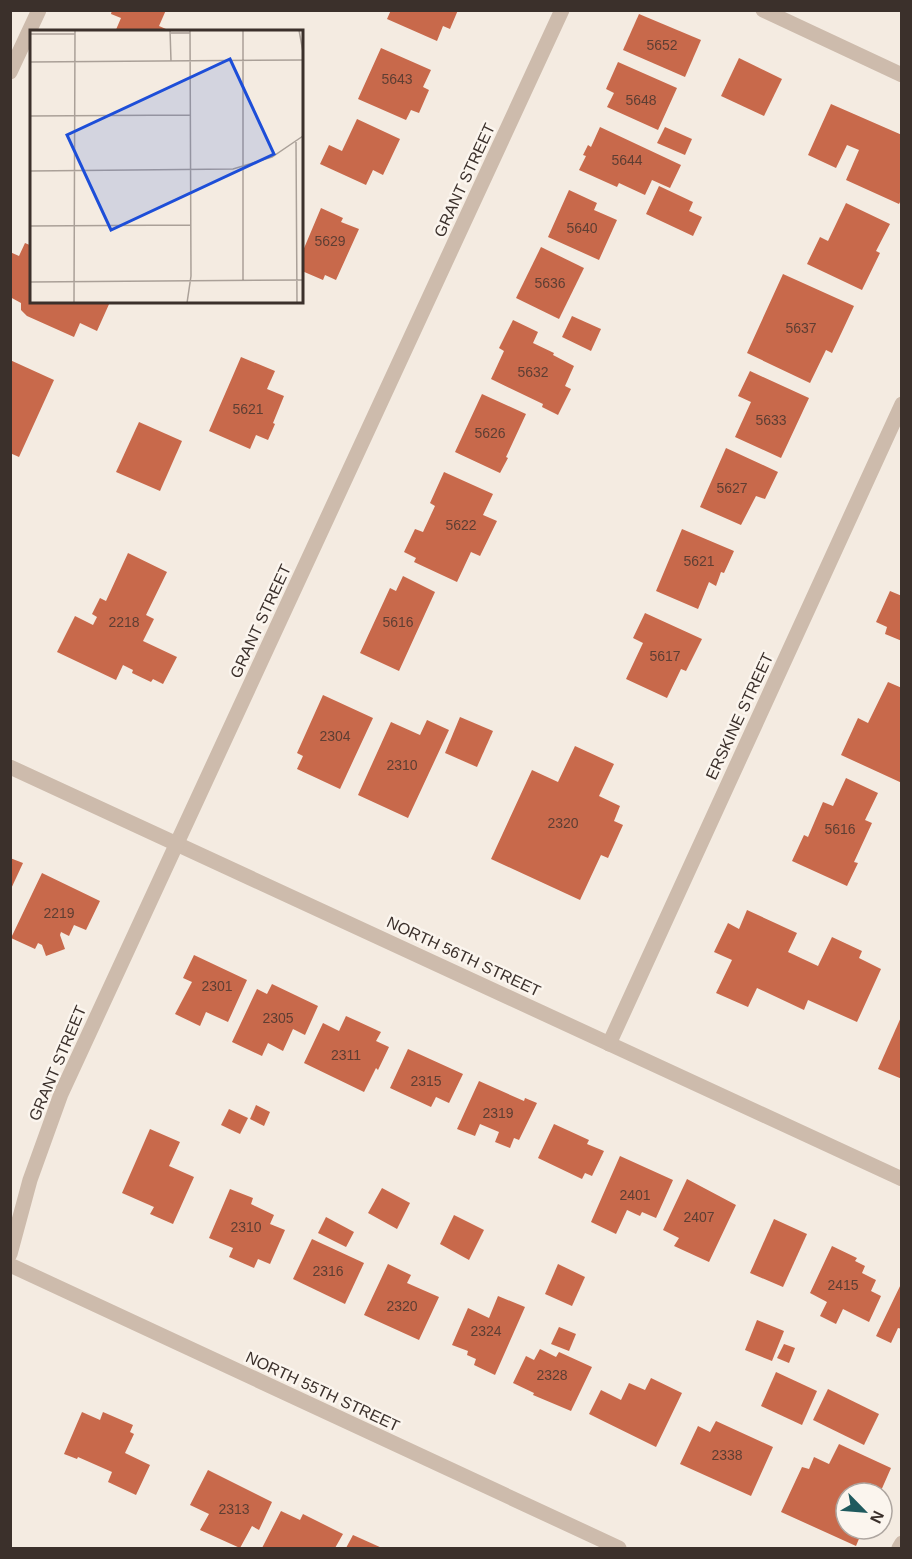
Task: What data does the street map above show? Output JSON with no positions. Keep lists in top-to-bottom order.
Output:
{
  "streets": {
    "street": [
      "GRANT STREET",
      "ERSKINE STREET",
      "NORTH 56TH STREET",
      "NORTH 55TH STREET"
    ]
  },
  "crossings": [
    ["GRANT STREET", "NORTH 56TH STREET"],
    ["ERSKINE STREET", "NORTH 56TH STREET"]
  ],
  "house_numbers": [
    "5652",
    "5643",
    "5648",
    "5644",
    "5640",
    "5629",
    "5636",
    "5637",
    "5632",
    "5621",
    "5633",
    "5626",
    "5627",
    "5622",
    "5621",
    "2218",
    "5616",
    "5617",
    "2304",
    "2310",
    "2320",
    "5616",
    "2219",
    "2301",
    "2305",
    "2311",
    "2315",
    "2319",
    "2401",
    "2407",
    "2310",
    "2316",
    "2415",
    "2320",
    "2324",
    "2328",
    "2338",
    "2313"
  ],
  "north": "bottom right"
}
